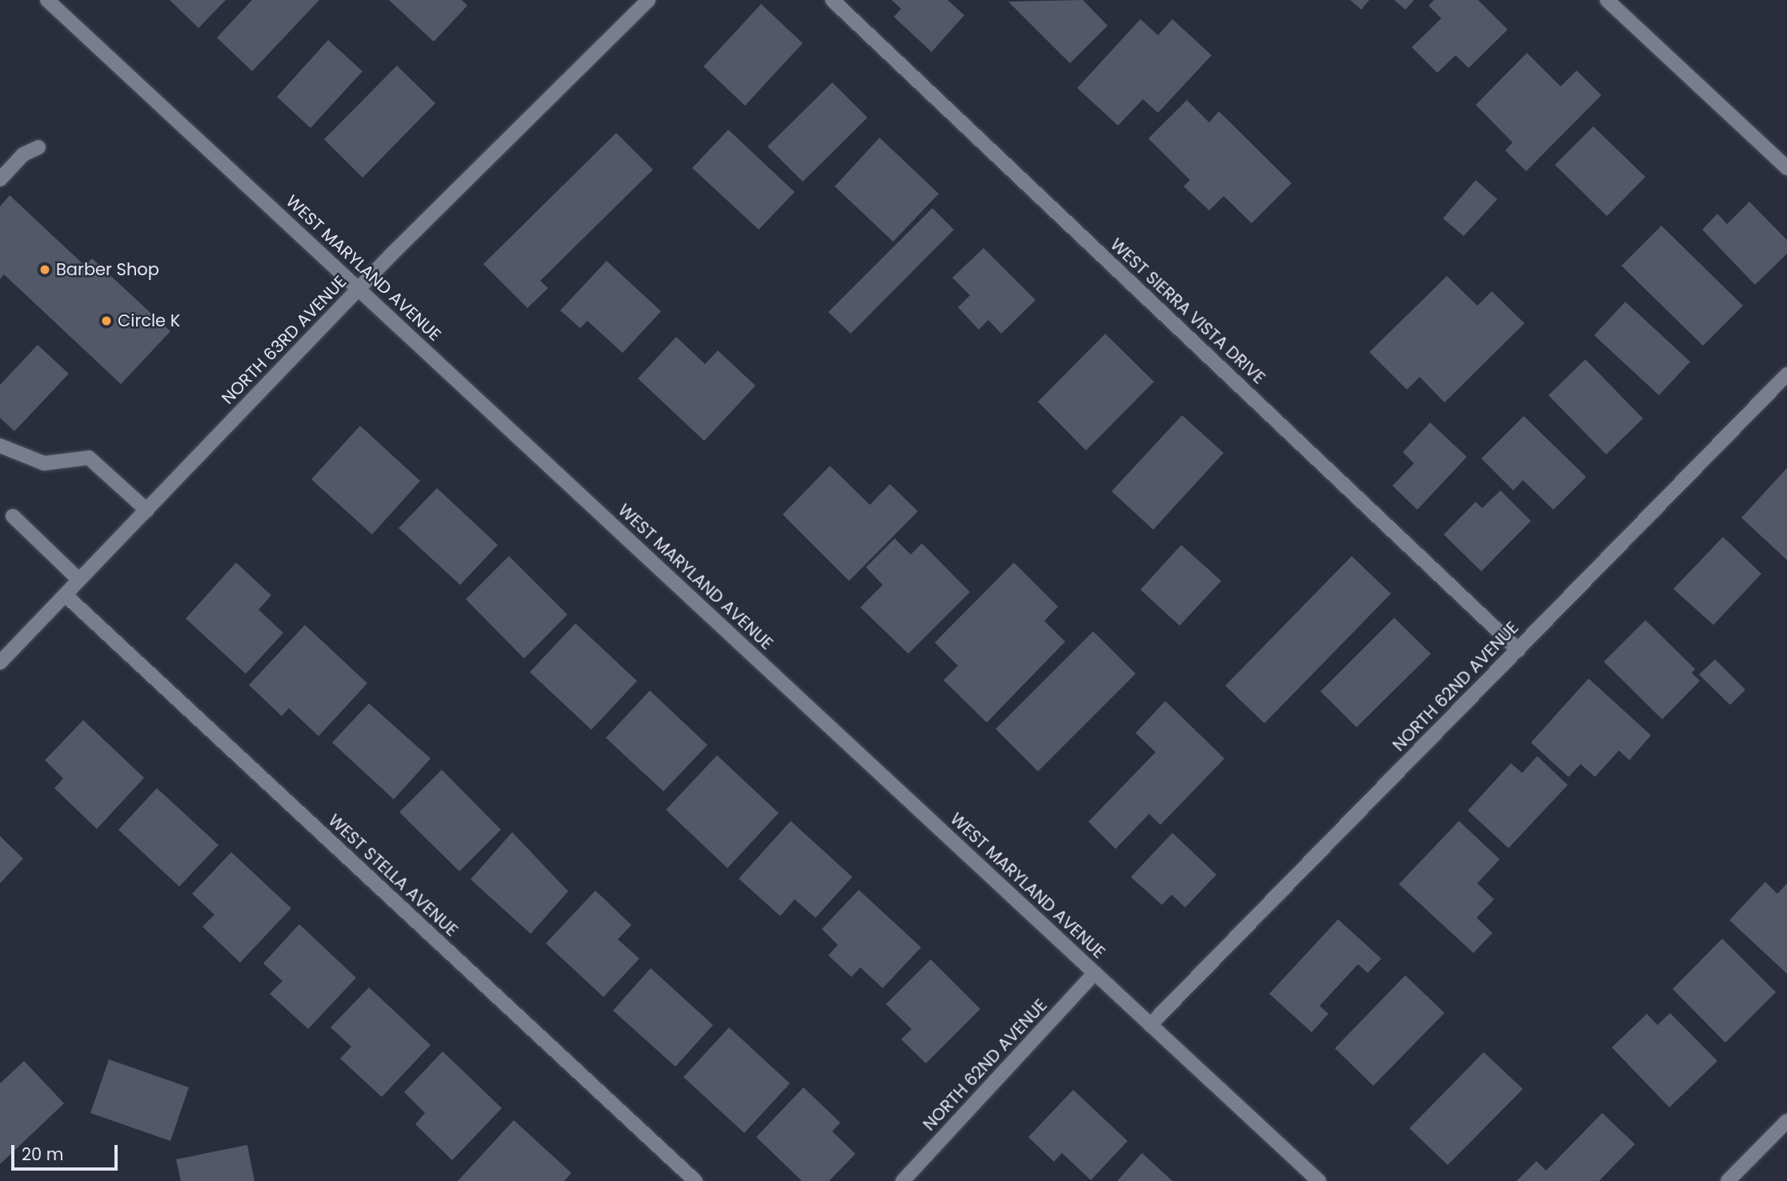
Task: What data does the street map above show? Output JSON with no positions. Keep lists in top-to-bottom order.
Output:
{
  "streets": {
    "street": [
      "WEST MARYLAND AVENUE",
      "WEST SIERRA VISTA DRIVE",
      "NORTH 63RD AVENUE",
      "NORTH 62ND AVENUE",
      "WEST STELLA AVENUE"
    ]
  },
  "crossings": [
    ["WEST MARYLAND AVENUE", "NORTH 63RD AVENUE"],
    ["WEST MARYLAND AVENUE", "NORTH 62ND AVENUE"],
    ["WEST SIERRA VISTA DRIVE", "NORTH 62ND AVENUE"],
    ["NORTH 63RD AVENUE", "WEST STELLA AVENUE"]
  ],
  "places": ["Barber Shop", "Circle K"],
  "scale_bar": "20 m"
}
